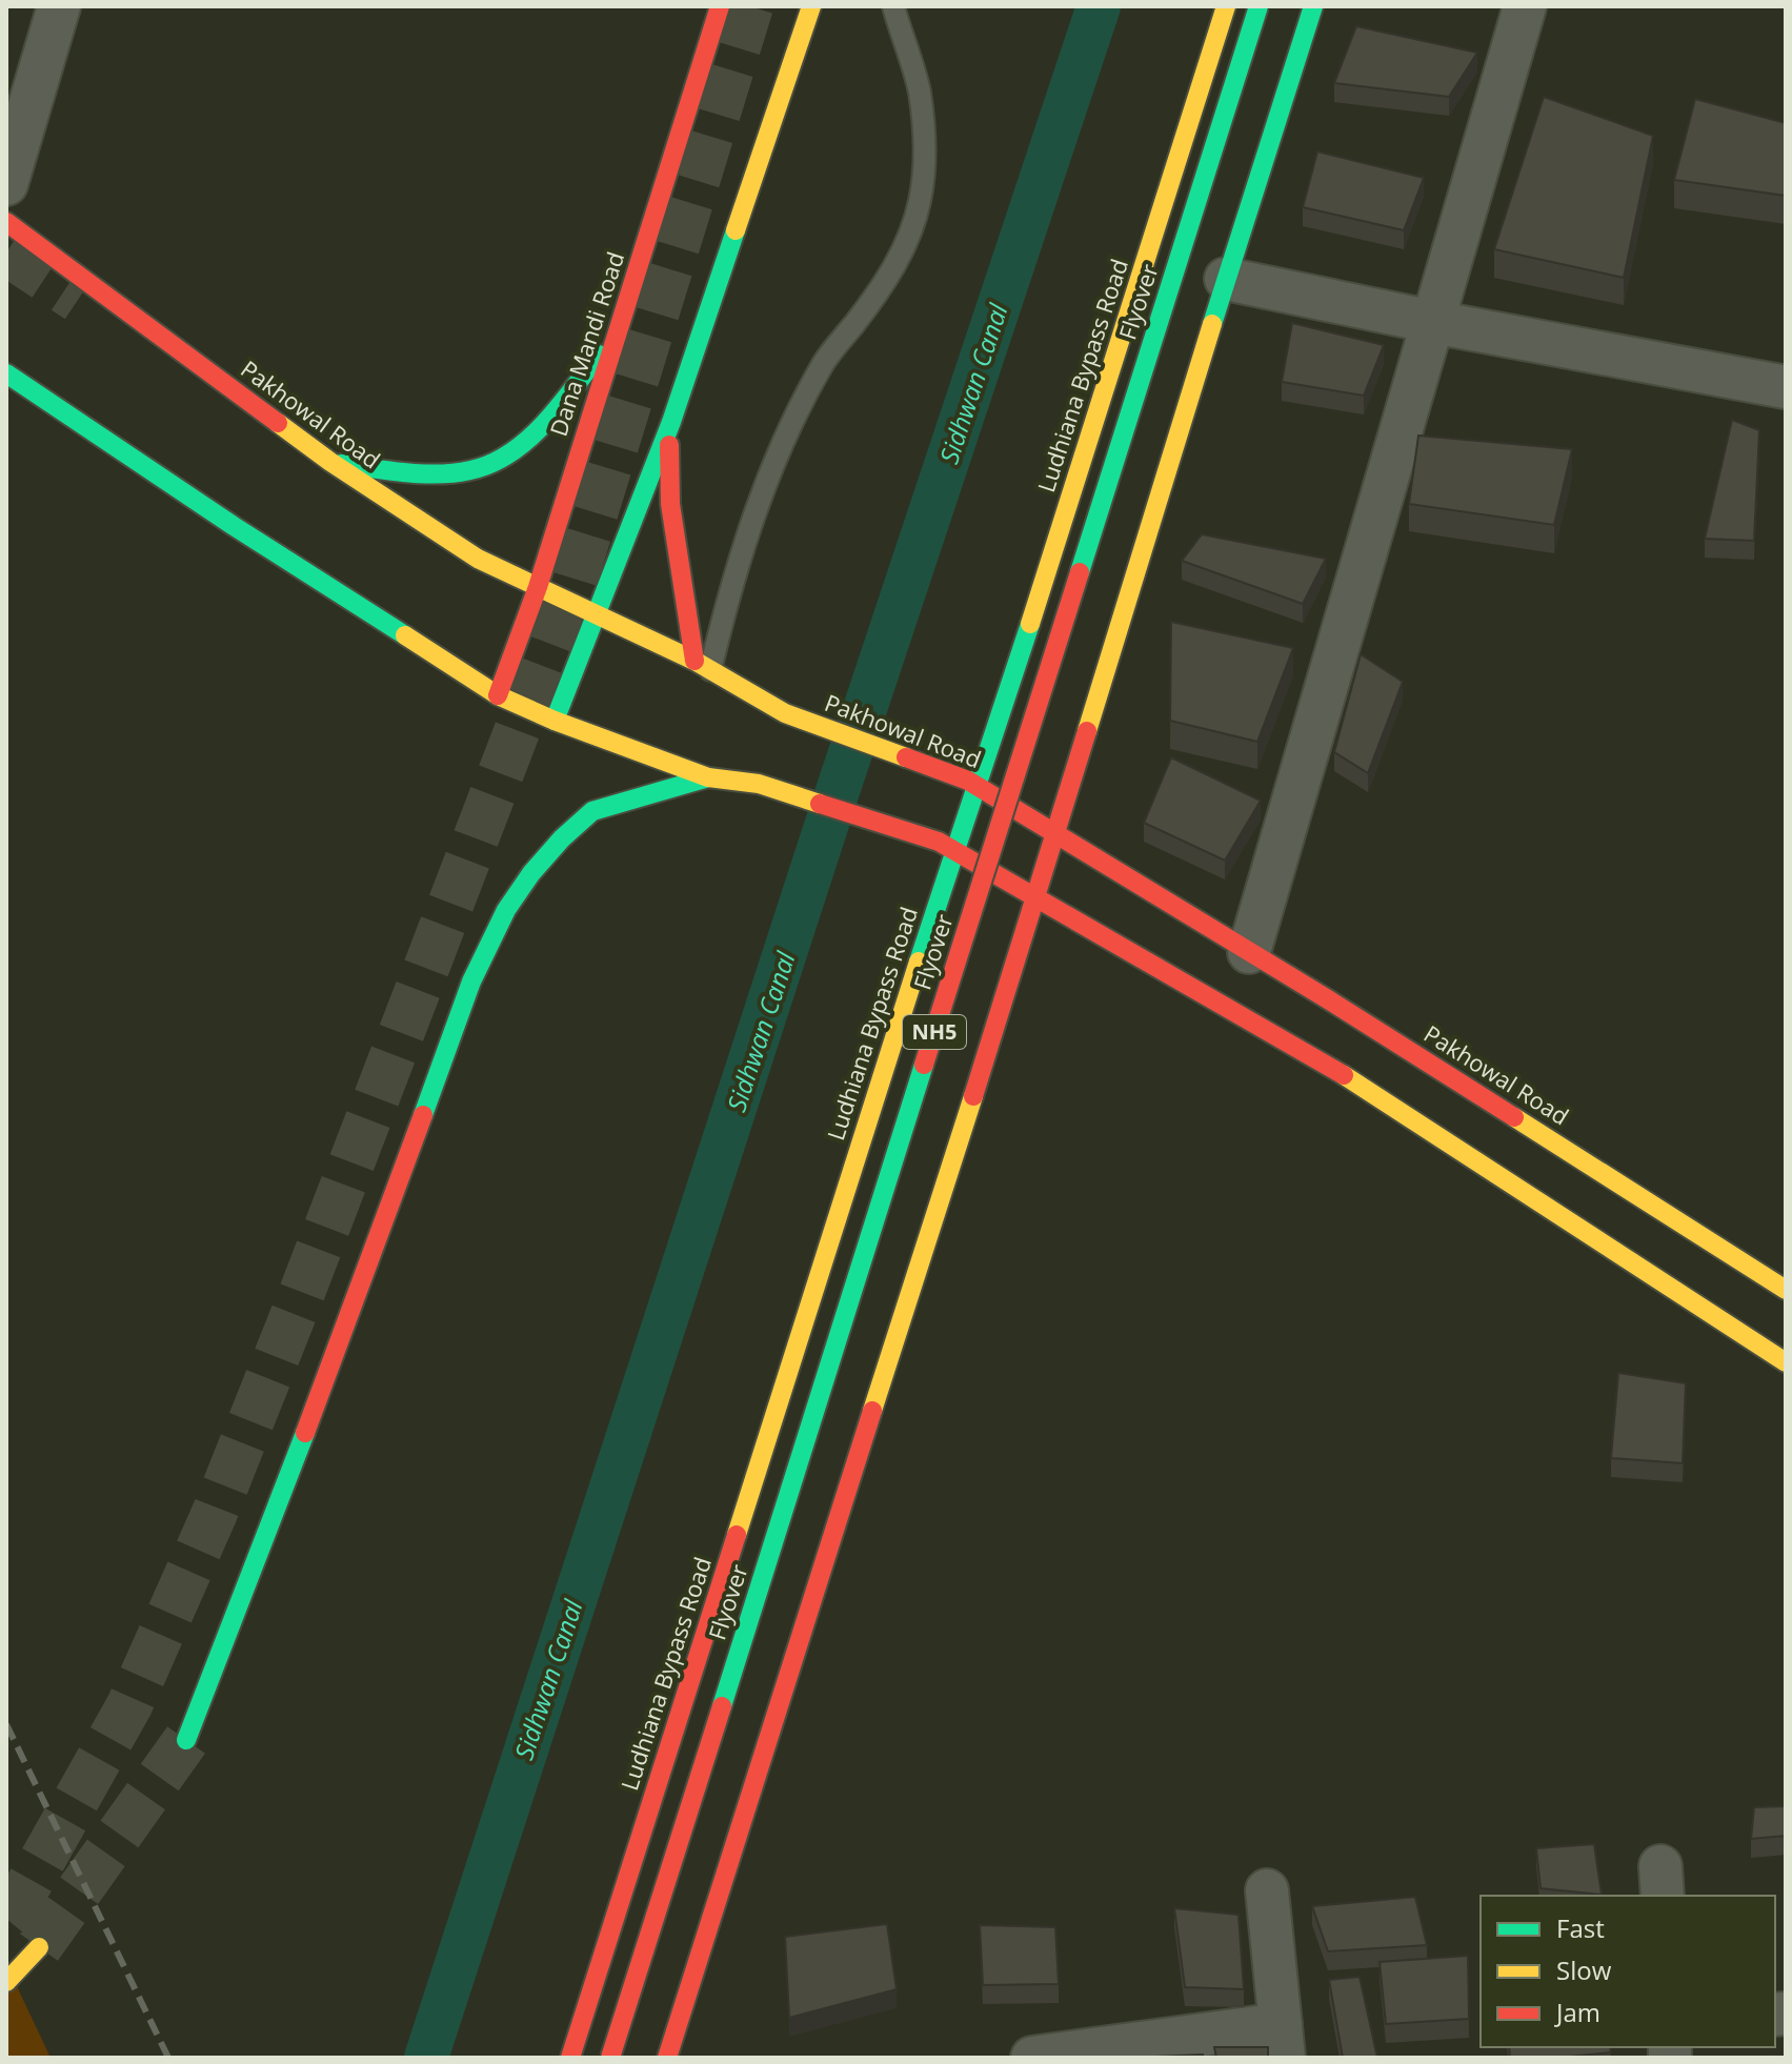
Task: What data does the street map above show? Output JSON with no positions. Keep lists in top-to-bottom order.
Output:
{
  "streets": {
    "main road": [
      "Flyover",
      "Dana Mandi Road",
      "Ludhiana Bypass Road",
      "Pakhowal Road",
      "NH5"
    ]
  },
  "crossings": [
    ["Dana Mandi Road", "Pakhowal Road"],
    ["Ludhiana Bypass Road", "Pakhowal Road"]
  ],
  "water": ["Sidhwan Canal"],
  "legend": ["Fast", "Slow", "Jam"]
}
